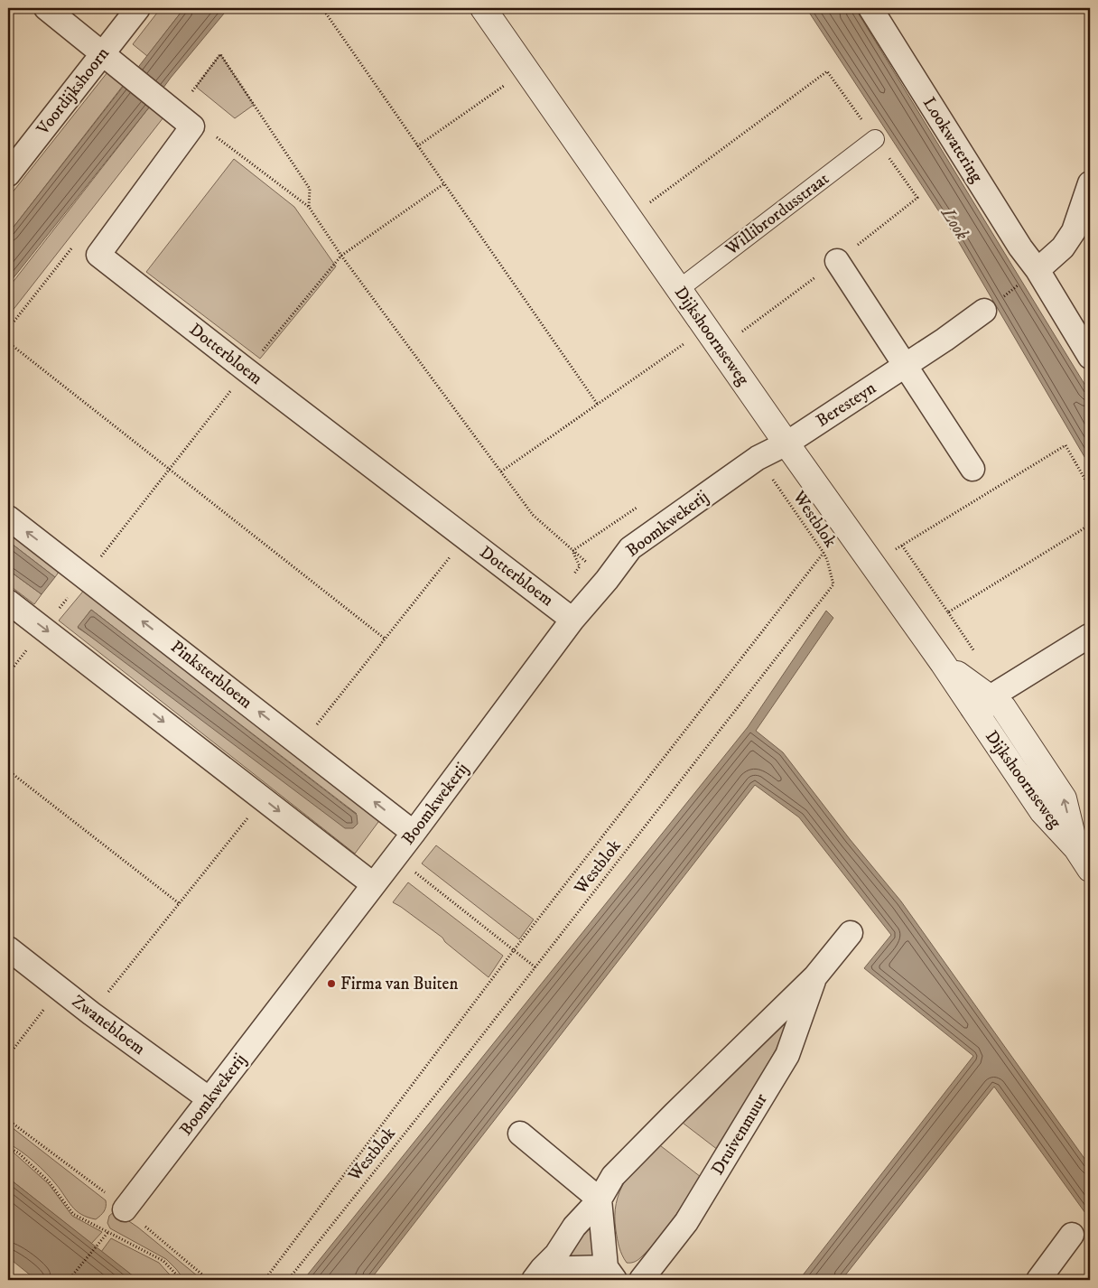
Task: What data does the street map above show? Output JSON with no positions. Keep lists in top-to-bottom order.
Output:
{
  "streets": {
    "street": [
      "Voordijkshoorn",
      "Lookwatering",
      "Willibrordusstraat",
      "Dijkshoornseweg",
      "Dotterbloem",
      "Beresteyn",
      "Boomkwekerij",
      "Pinksterbloem",
      "Zwanebloem",
      "Druivenmuur"
    ],
    "path": ["Westblok"]
  },
  "crossings": [
    ["Willibrordusstraat", "Dijkshoornseweg"],
    ["Dijkshoornseweg", "Beresteyn"],
    ["Dijkshoornseweg", "Boomkwekerij"],
    ["Dotterbloem", "Boomkwekerij"],
    ["Beresteyn", "Boomkwekerij"],
    ["Westblok", "Boomkwekerij"],
    ["Boomkwekerij", "Pinksterbloem"],
    ["Boomkwekerij", "Zwanebloem"]
  ],
  "water": ["Look"],
  "places": ["Firma van Buiten"]
}
